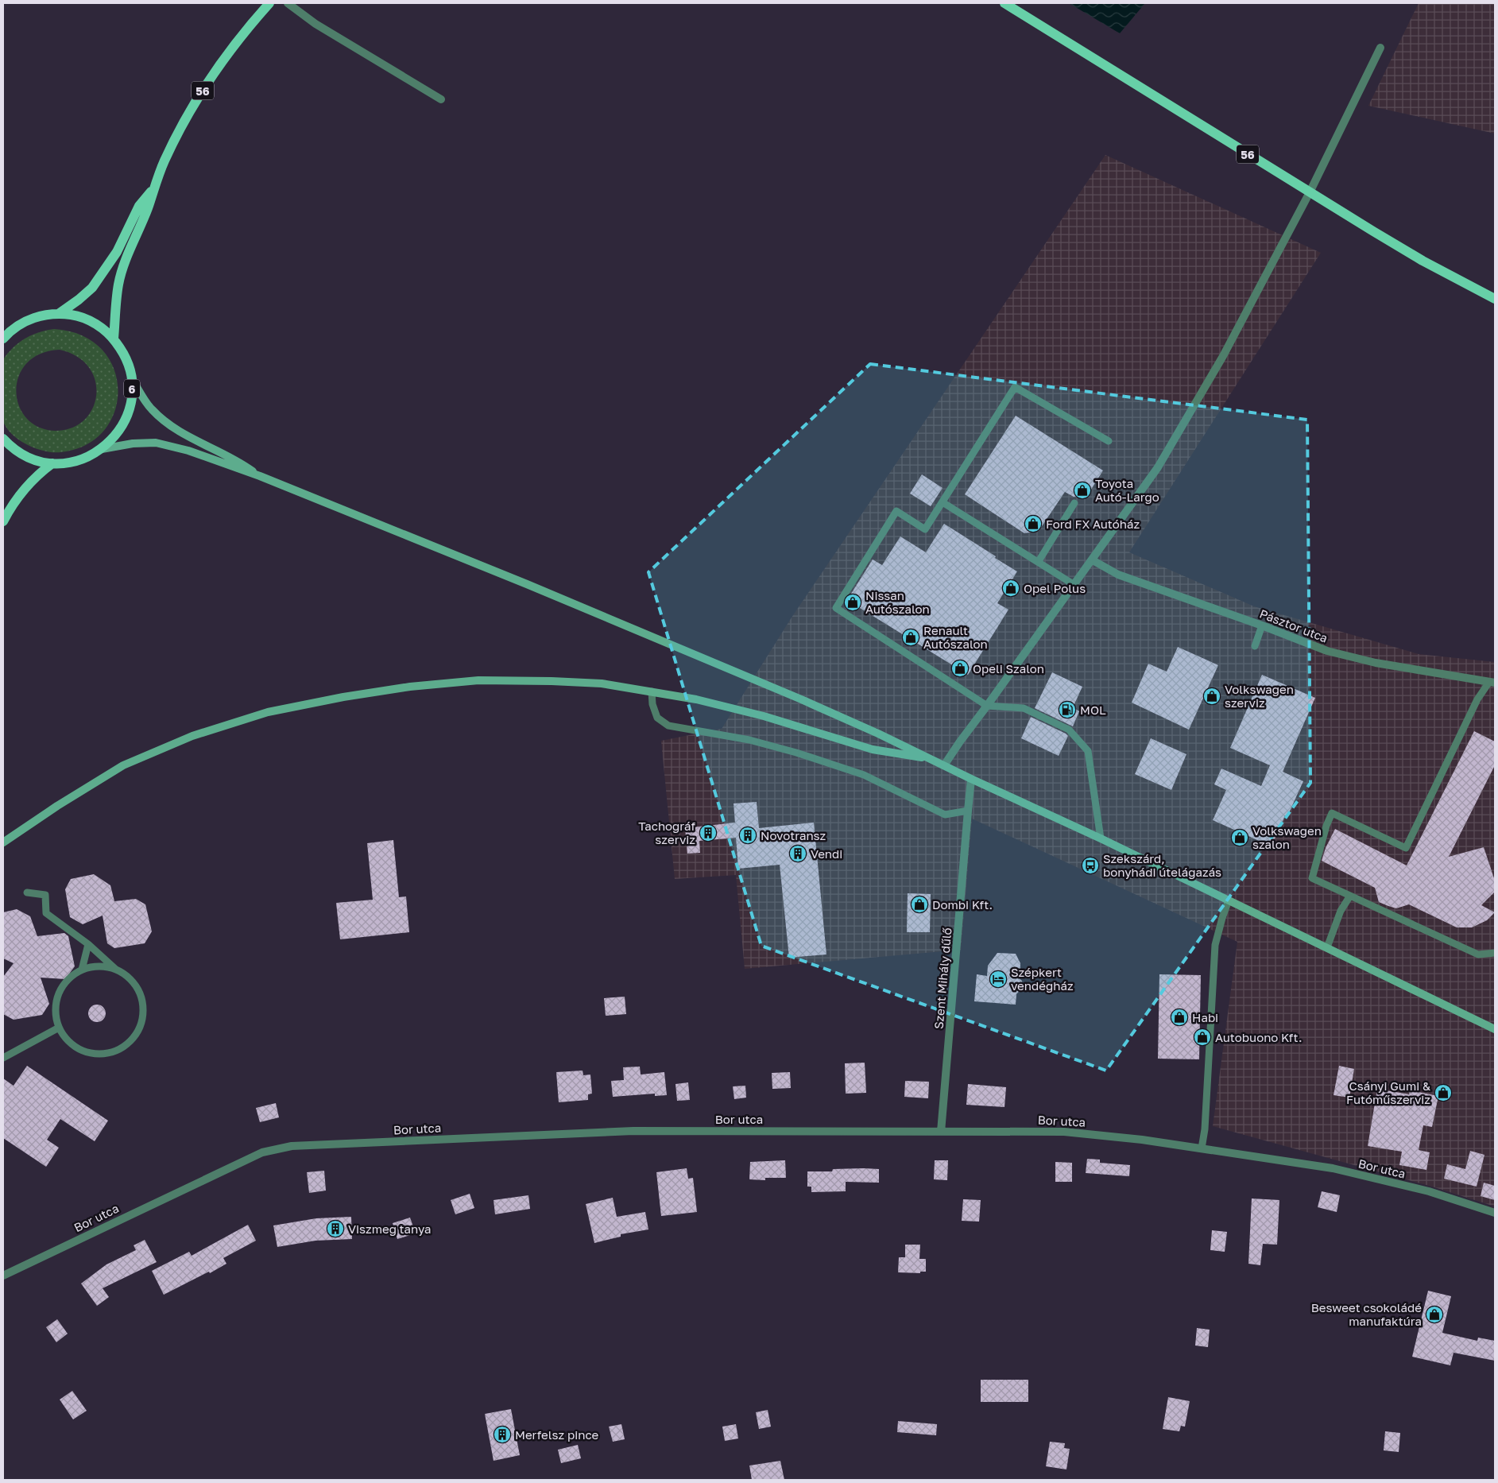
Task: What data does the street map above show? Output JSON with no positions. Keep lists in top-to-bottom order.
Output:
{
  "streets": {
    "main road": ["56", "6"],
    "street": ["Pásztor utca", "Szent Mihály dűlő", "Bor utca"]
  },
  "crossings": [
    ["56", "6"],
    ["Szent Mihály dűlő", "Bor utca"]
  ],
  "places": {
    "shop": [
      "Toyota Autó-Largo",
      "Ford FX Autóház",
      "Opel Polus",
      "Nissan Autószalon",
      "Renault Autószalon",
      "Opeli Szalon",
      "Volkswagen szerviz",
      "Volkswagen szalon",
      "Dombi Kft.",
      "Habi",
      "Autobuono Kft.",
      "Csányi Gumi & Futóműszerviz",
      "Besweet csokoládé manufaktúra"
    ],
    "fuel station": ["MOL"],
    "building": [
      "Tachográf szerviz",
      "Novotransz",
      "Vendi",
      "Viszmeg tanya",
      "Merfelsz pince"
    ],
    "bus stop": ["Szekszárd, bonyhádi útelágazás"],
    "hotel": ["Szépkert vendégház"]
  }
}
